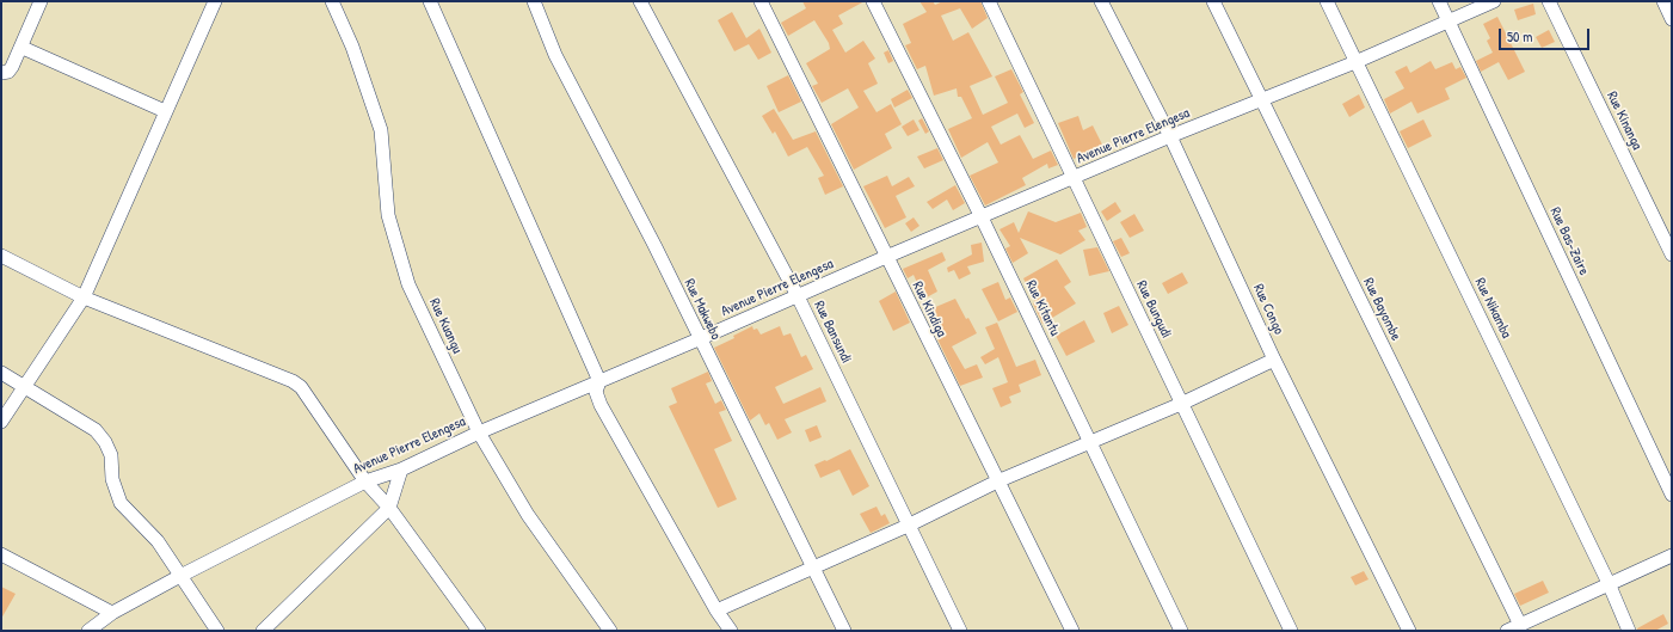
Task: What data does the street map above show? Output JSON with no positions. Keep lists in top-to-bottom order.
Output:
{
  "streets": {
    "street": [
      "Rue Kinanga",
      "Avenue Pierre Elengesa",
      "Rue Bas-Zaire",
      "Rue Kitantu",
      "Rue Nikamba",
      "Rue Makwebo",
      "Rue Kindiga",
      "Rue Bungudi",
      "Rue Congo",
      "Rue Bayombe",
      "Rue Kuangu",
      "Rue Bansundi"
    ]
  },
  "crossings": [
    ["Avenue Pierre Elengesa", "Rue Bas-Zaire"],
    ["Avenue Pierre Elengesa", "Rue Kitantu"],
    ["Avenue Pierre Elengesa", "Rue Nikamba"],
    ["Avenue Pierre Elengesa", "Rue Makwebo"],
    ["Avenue Pierre Elengesa", "Rue Kindiga"],
    ["Avenue Pierre Elengesa", "Rue Bungudi"],
    ["Avenue Pierre Elengesa", "Rue Congo"],
    ["Avenue Pierre Elengesa", "Rue Bayombe"],
    ["Avenue Pierre Elengesa", "Rue Kuangu"],
    ["Avenue Pierre Elengesa", "Rue Bansundi"]
  ],
  "scale_bar": "50 m"
}
